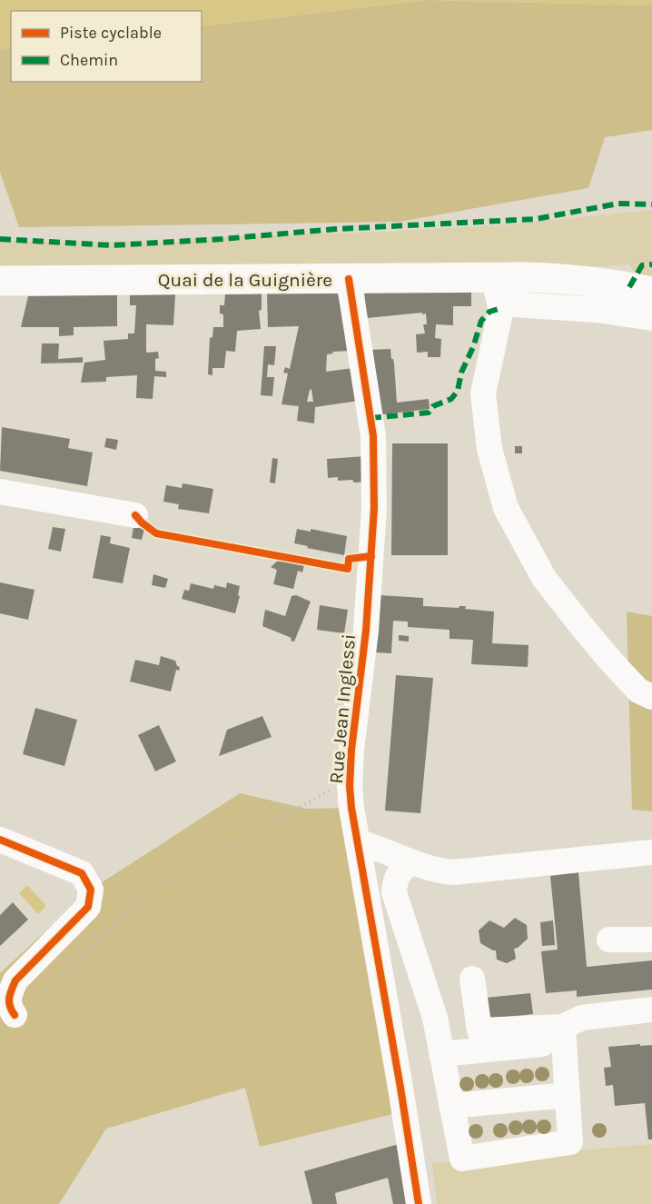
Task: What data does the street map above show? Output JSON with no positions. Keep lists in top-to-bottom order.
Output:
{
  "streets": {
    "main road": ["Quai de la Guignière"],
    "street": ["Rue Jean Inglessi"]
  },
  "crossings": [
    ["Quai de la Guignière", "Rue Jean Inglessi"]
  ],
  "legend": ["Piste cyclable", "Chemin"]
}
